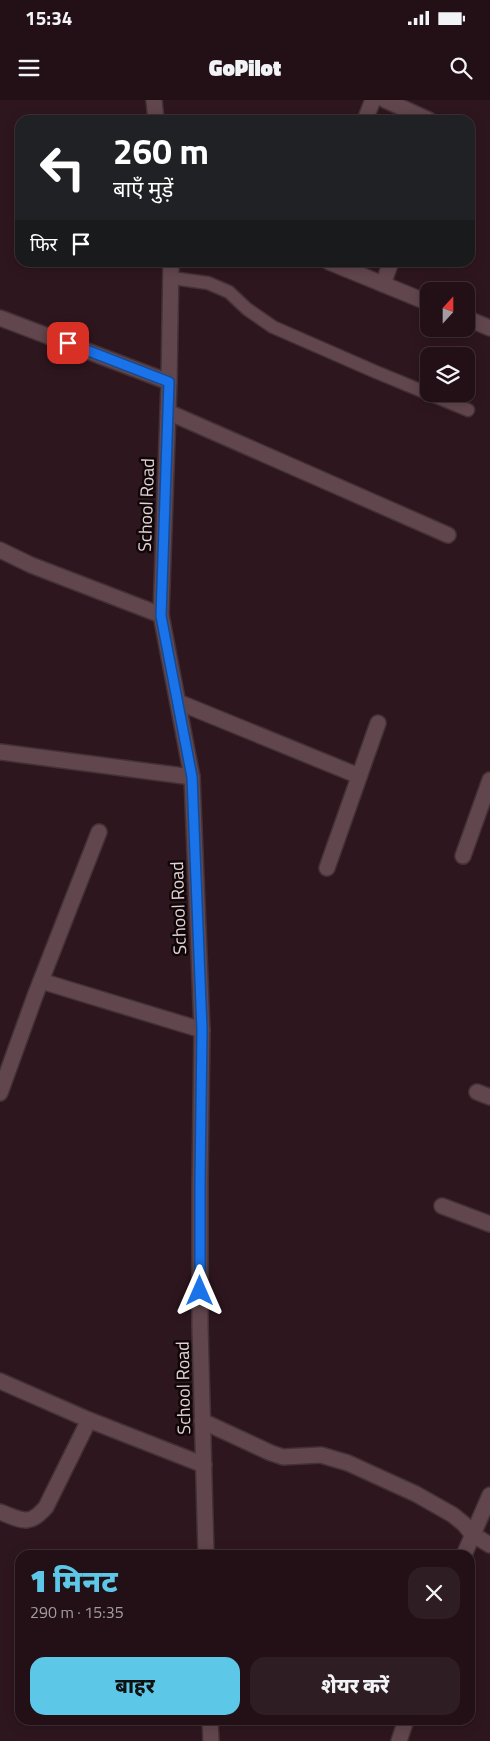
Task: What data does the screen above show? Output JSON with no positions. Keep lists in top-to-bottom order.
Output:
{
  "streets": {
    "street": ["School Road"]
  },
  "north": "top",
  "page": {
    "status": "15:34",
    "header": "GoPilot",
    "turn": ["260 m", "बाएँ मुड़ें"],
    "then": "फिर",
    "heading": ["1 मिनट", "290 m · 15:35"],
    "buttons": ["बाहर", "शेयर करें"]
  }
}
